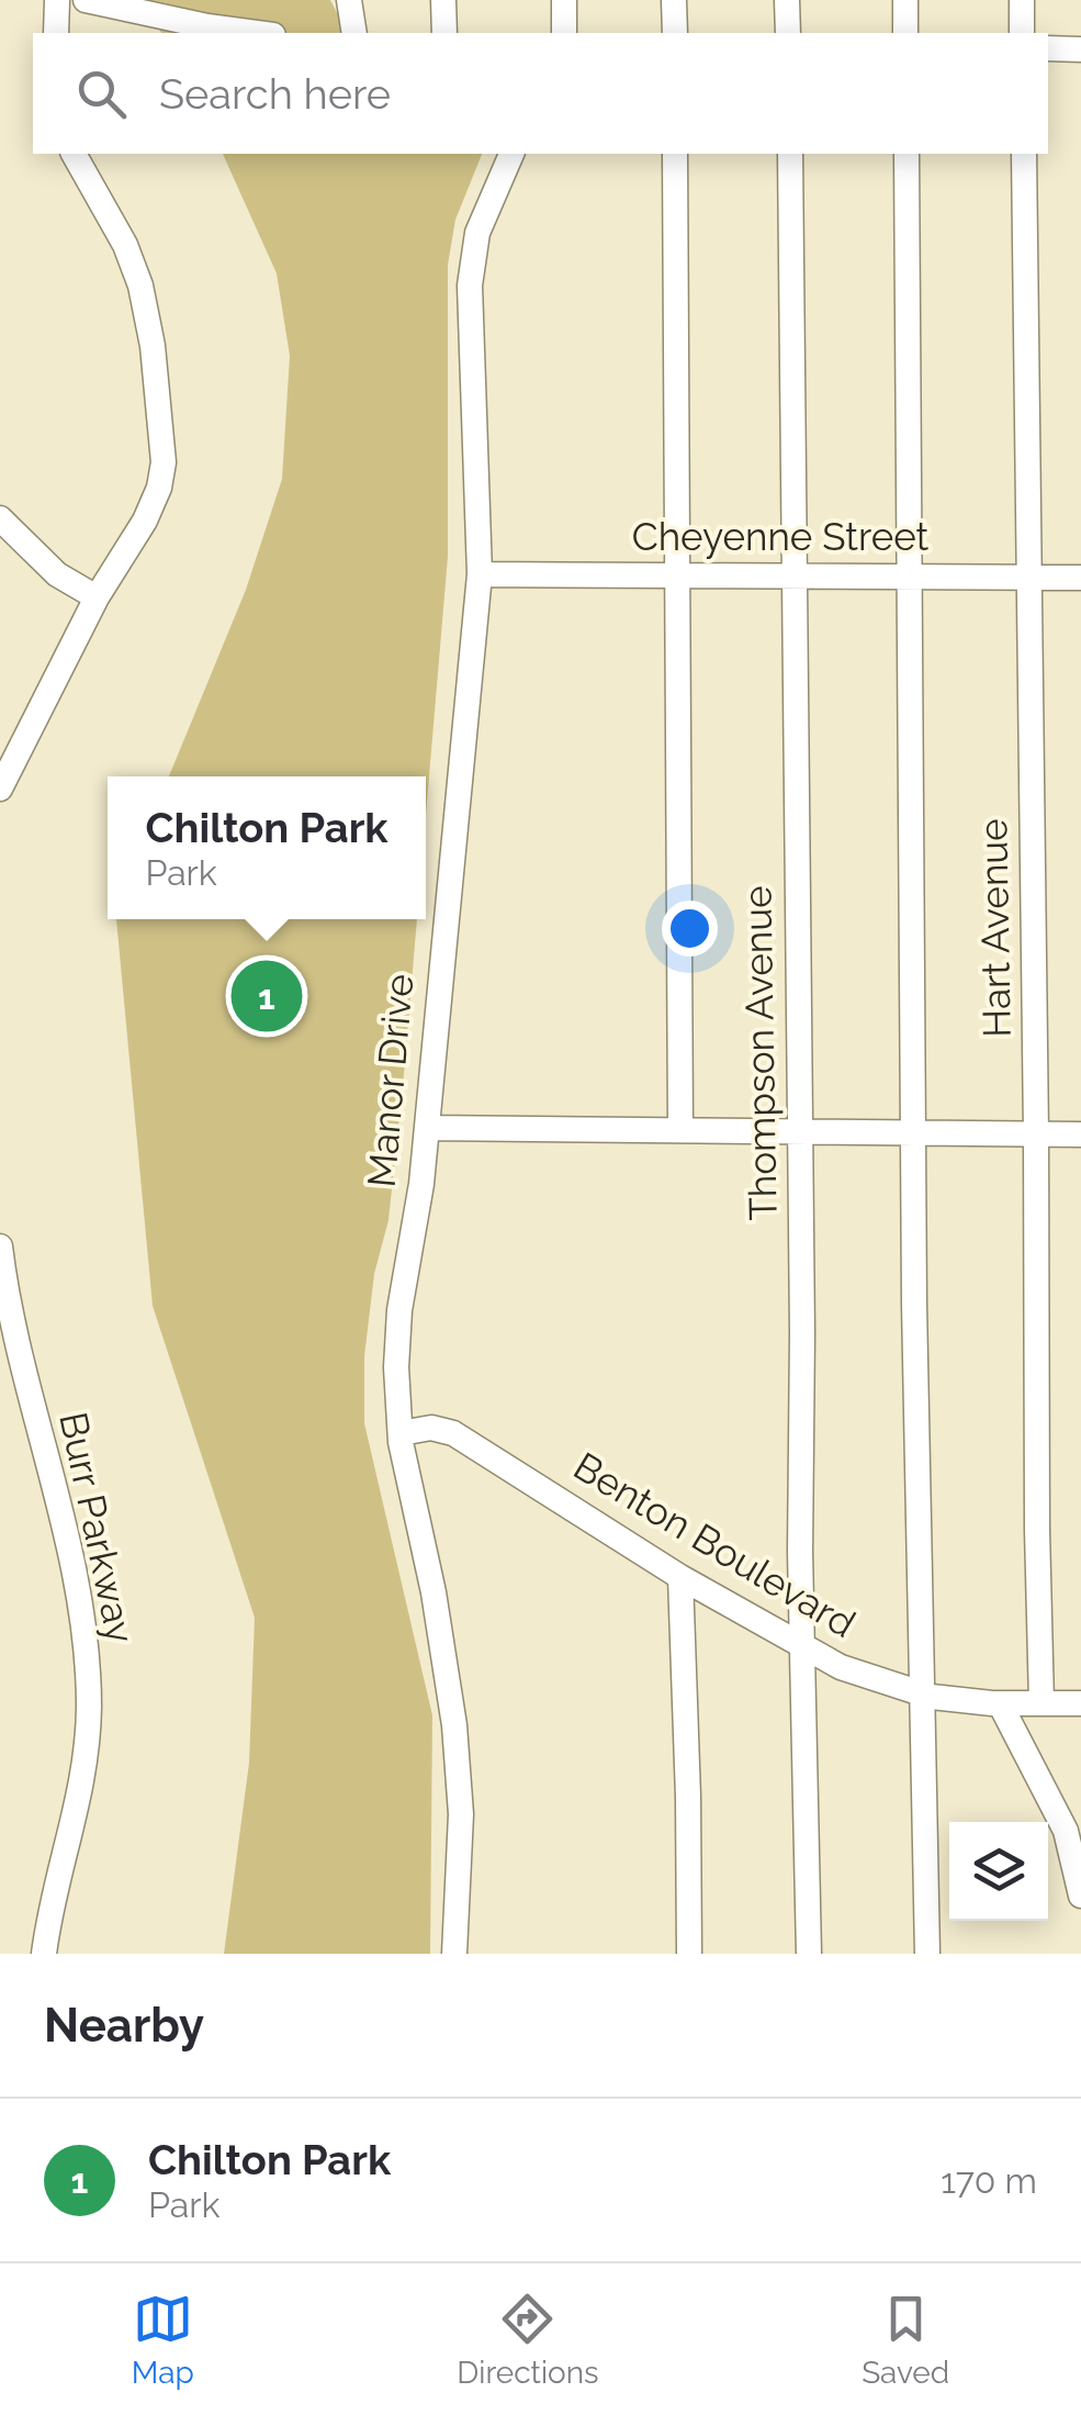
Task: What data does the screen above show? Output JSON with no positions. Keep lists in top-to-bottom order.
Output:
{
  "streets": {
    "street": [
      "Cheyenne Street",
      "Hart Avenue",
      "Thompson Avenue",
      "Manor Drive",
      "Burr Parkway",
      "Benton Boulevard"
    ]
  },
  "crossings": [
    ["Cheyenne Street", "Hart Avenue"],
    ["Cheyenne Street", "Thompson Avenue"],
    ["Cheyenne Street", "Manor Drive"],
    ["Hart Avenue", "Benton Boulevard"],
    ["Thompson Avenue", "Benton Boulevard"],
    ["Manor Drive", "Benton Boulevard"]
  ],
  "page": {
    "search": "Search here",
    "popup": ["Chilton Park", "Park"],
    "pins": "1",
    "heading": "Nearby",
    "list": [
      {
        "mark": "1",
        "name": "Chilton Park",
        "note": "Park",
        "value": "170 m"
      }
    ],
    "nav": ["Map", "Directions", "Saved"]
  }
}
